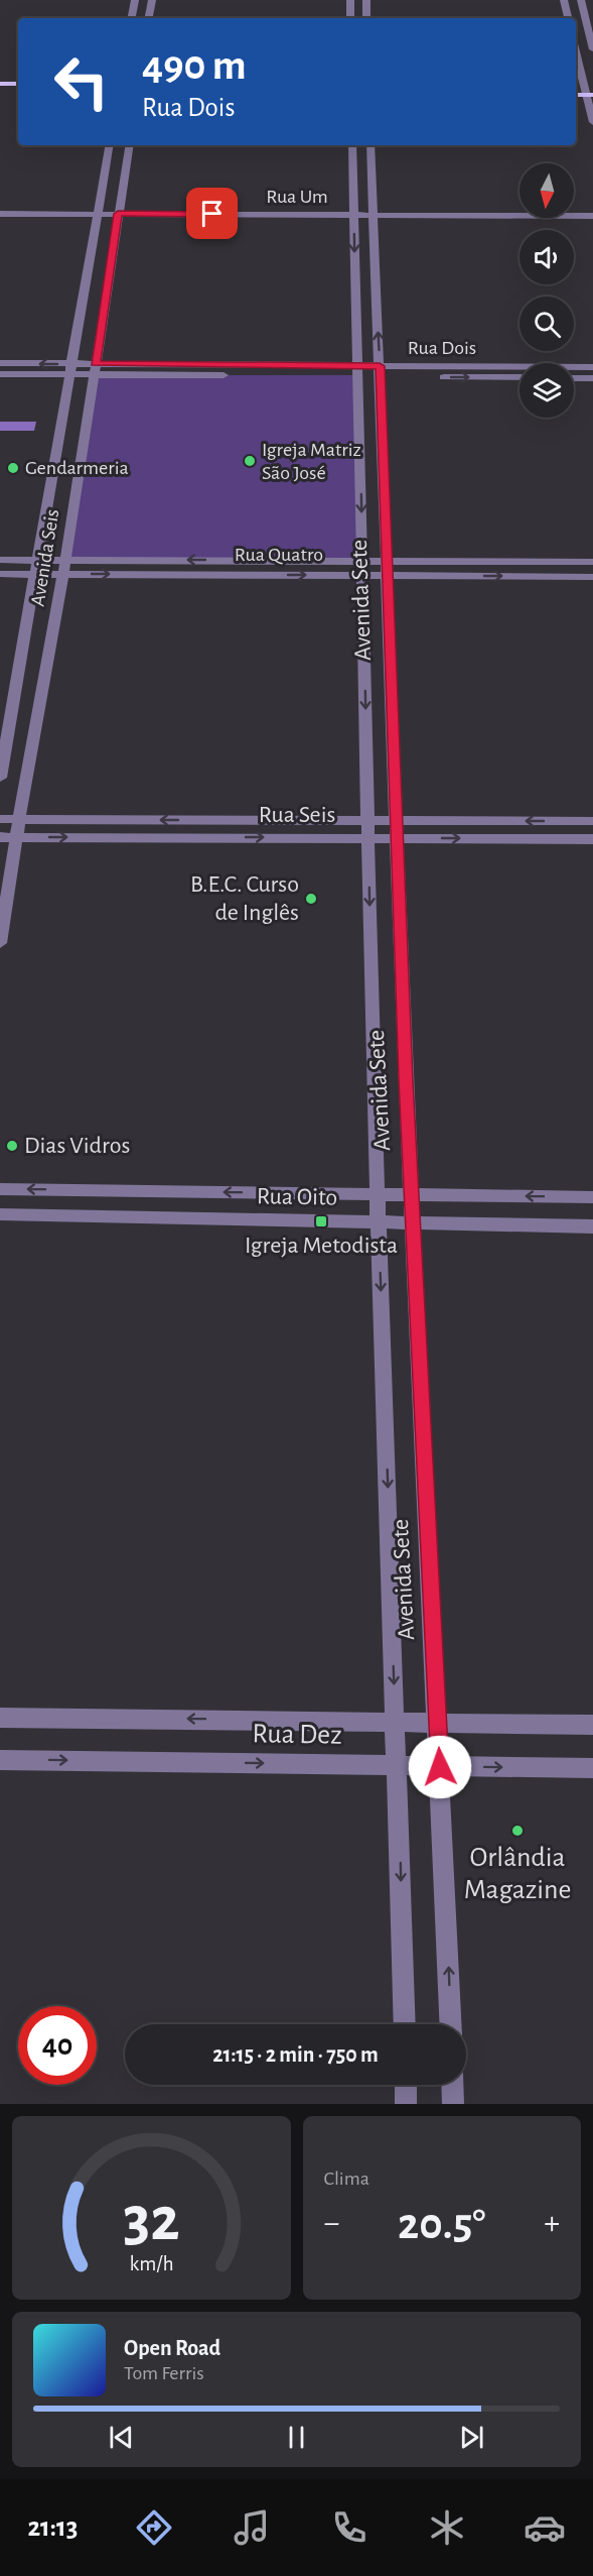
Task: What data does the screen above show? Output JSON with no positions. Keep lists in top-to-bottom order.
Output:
{
  "streets": {
    "street": [
      "Rua Um",
      "Rua Dois",
      "Rua Quatro",
      "Avenida Seis",
      "Avenida Sete",
      "Rua Seis",
      "Rua Oito",
      "Rua Dez"
    ]
  },
  "crossings": [
    ["Rua Um", "Avenida Seis"],
    ["Rua Um", "Avenida Sete"],
    ["Rua Dois", "Avenida Seis"],
    ["Rua Dois", "Avenida Sete"],
    ["Rua Quatro", "Avenida Seis"],
    ["Rua Quatro", "Avenida Sete"],
    ["Avenida Seis", "Rua Seis"],
    ["Avenida Sete", "Rua Seis"],
    ["Avenida Sete", "Rua Oito"],
    ["Avenida Sete", "Rua Dez"]
  ],
  "places": {
    "other": [
      "Igreja Matriz São José",
      "Gendarmeria",
      "B.E.C. Curso de Inglês",
      "Dias Vidros",
      "Orlândia Magazine"
    ],
    "transit": ["Igreja Metodista"]
  },
  "north": "bottom",
  "page": {
    "turn": ["490 m", "Rua Dois"],
    "limit": "40",
    "trip": "21:15 · 2 min · 750 m",
    "tile": "Clima",
    "heat": ["−", "20.5°", "+"],
    "song": ["Open Road", "Tom Ferris"],
    "tabs": "21:13",
    "gauge": ["32", "km/h"]
  }
}
